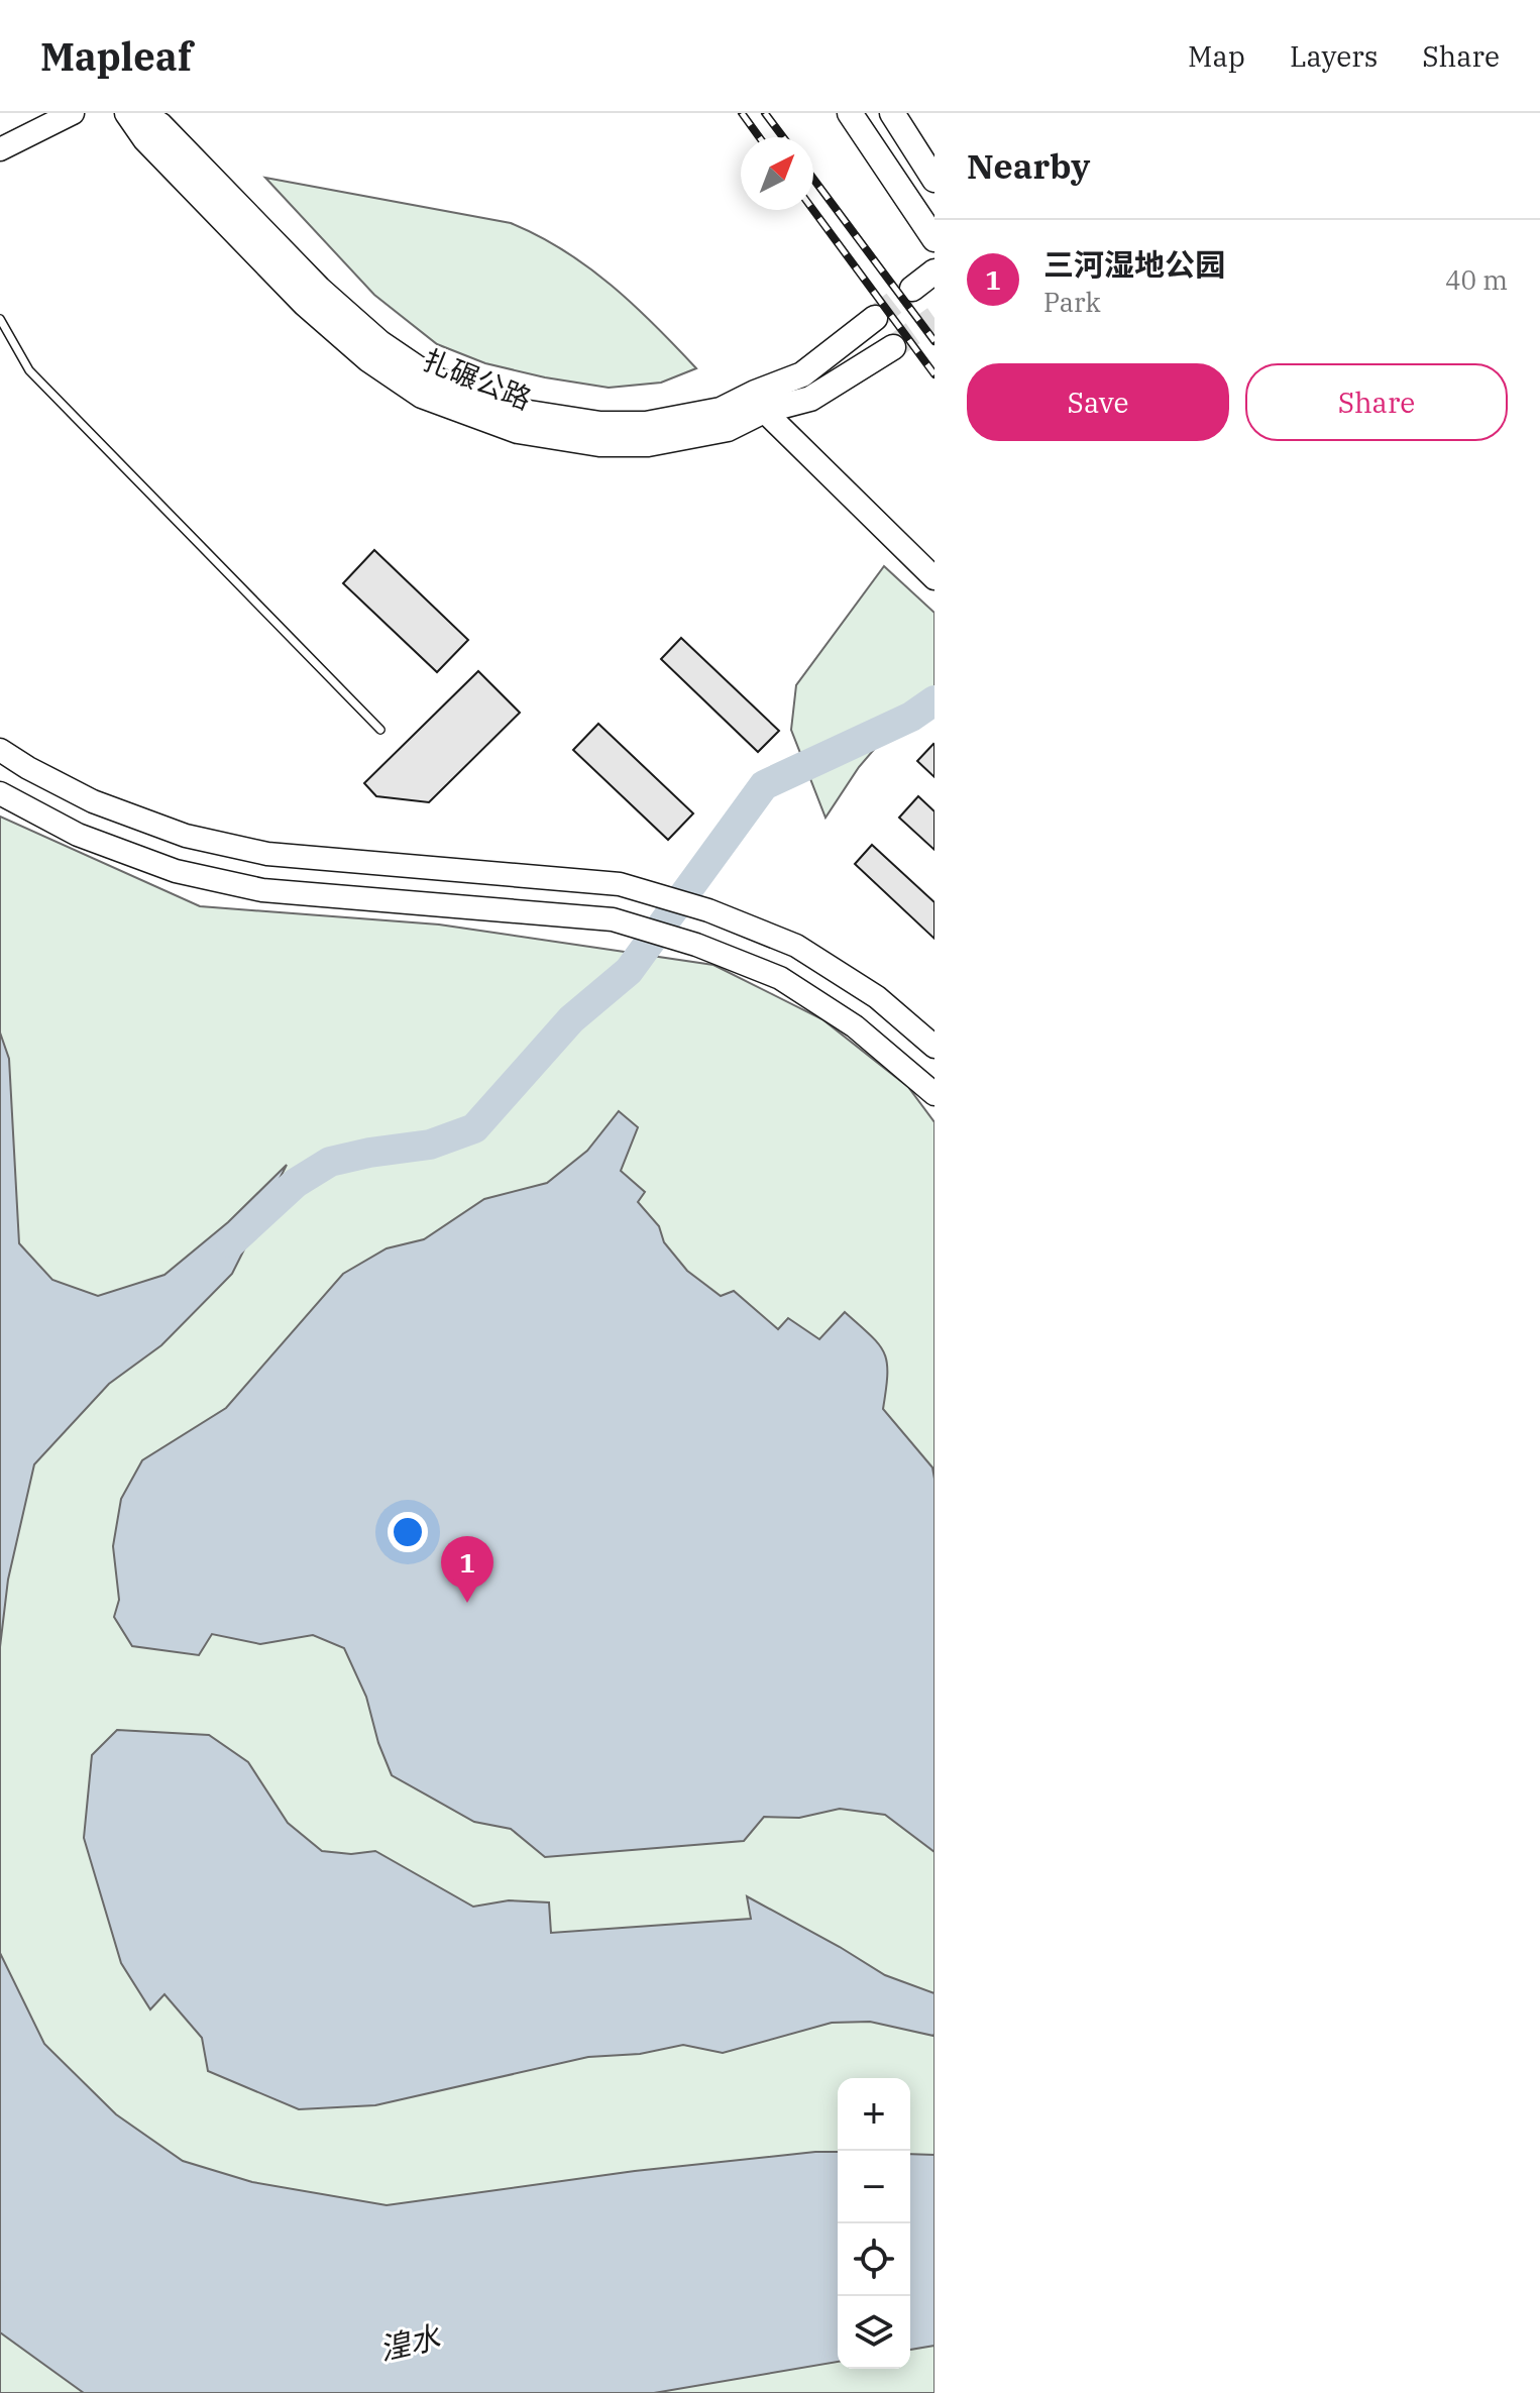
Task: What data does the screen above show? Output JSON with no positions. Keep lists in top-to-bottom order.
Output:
{
  "streets": {
    "main road": ["扎碾公路"]
  },
  "water": ["湟水"],
  "north": "top right",
  "page": {
    "header": "Mapleaf",
    "nav": ["Map", "Layers", "Share"],
    "heading": "Nearby",
    "list": [
      {
        "mark": "1",
        "name": "三河湿地公园",
        "note": "Park",
        "value": "40 m"
      }
    ],
    "buttons": ["Save", "Share"],
    "pins": "1",
    "map_buttons": ["+", "−"]
  }
}
